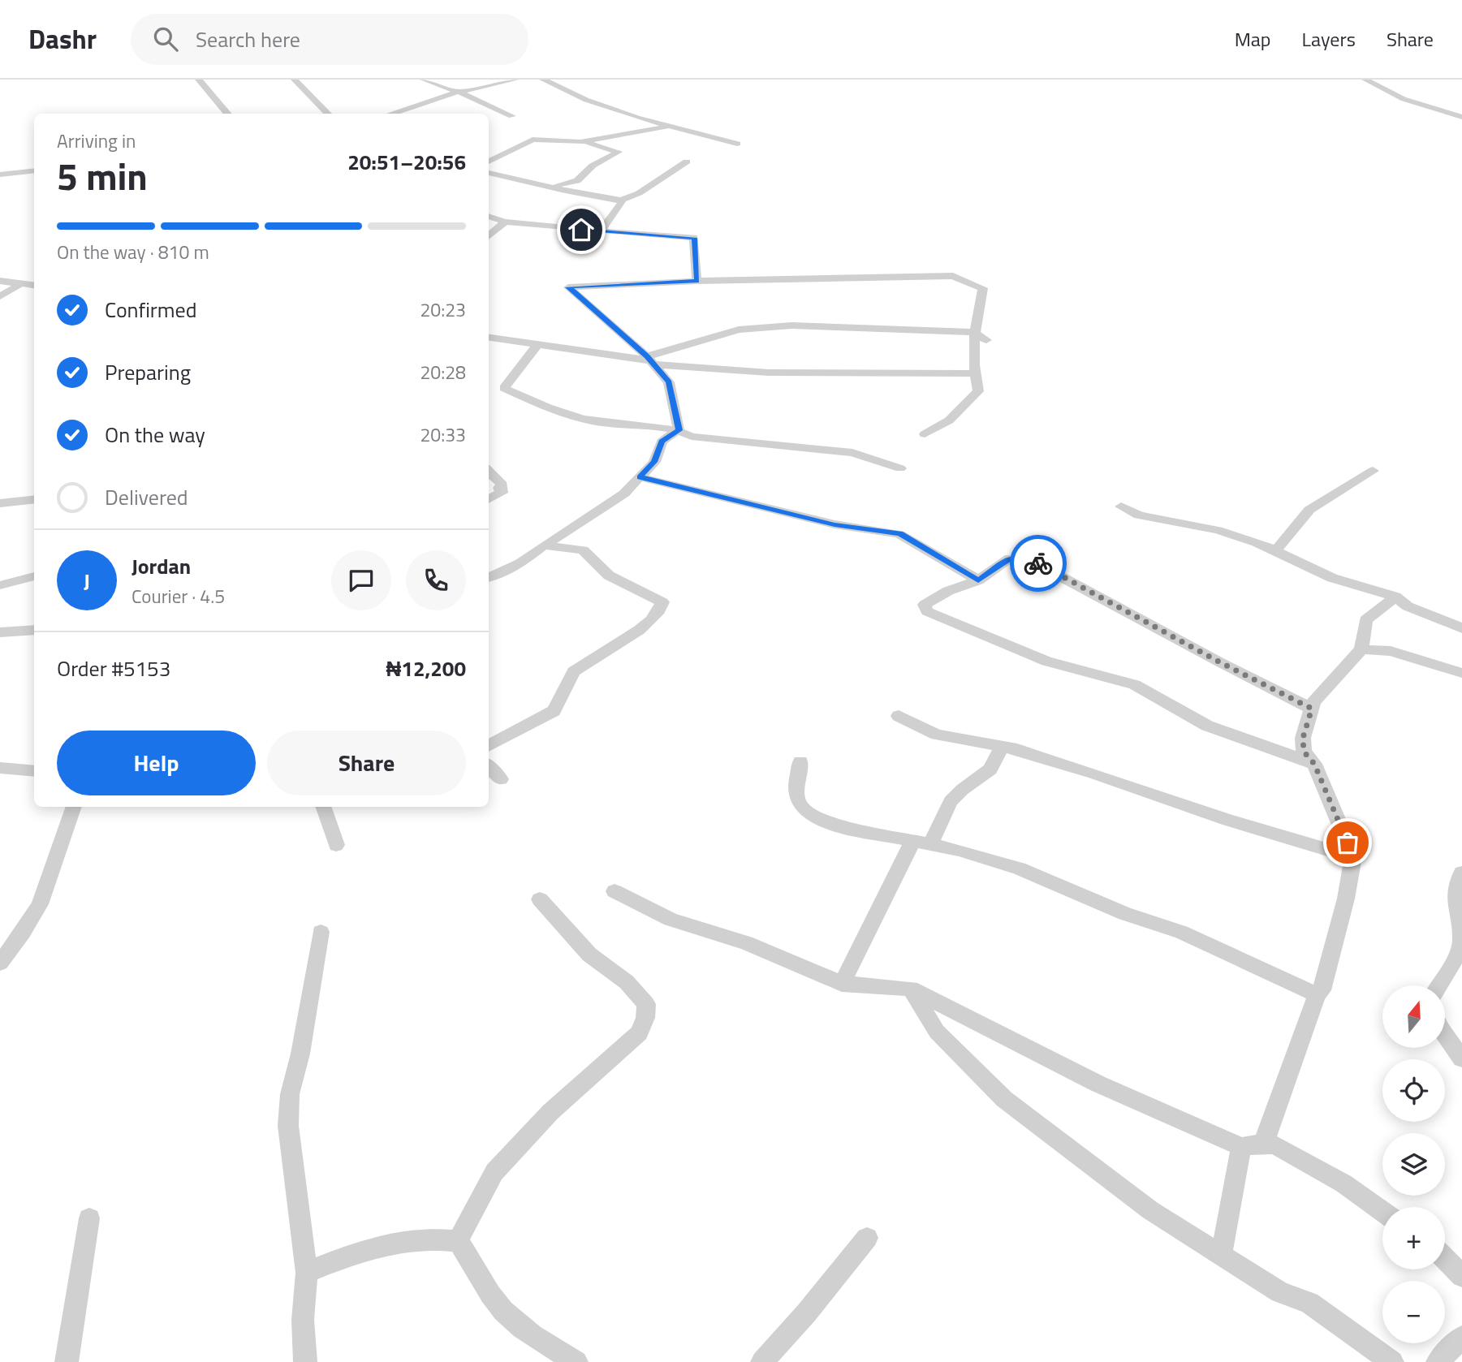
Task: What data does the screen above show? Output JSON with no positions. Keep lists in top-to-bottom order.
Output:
{
  "north": "top",
  "page": {
    "header": "Dashr",
    "search": "Search here",
    "nav": ["Map", "Layers", "Share"],
    "heading": ["5 min", "Arriving in", "20:51–20:56"],
    "panel": [
      "Jordan",
      "Courier · 4.5",
      "Order #5153",
      "₦12,200"
    ],
    "bar": "On the way · 810 m",
    "list": [
      ["Confirmed", "20:23"],
      ["Preparing", "20:28"],
      ["On the way", "20:33"],
      "Delivered"
    ],
    "round": "J",
    "buttons": ["Help", "Share"],
    "map_buttons": ["+", "−"]
  }
}
